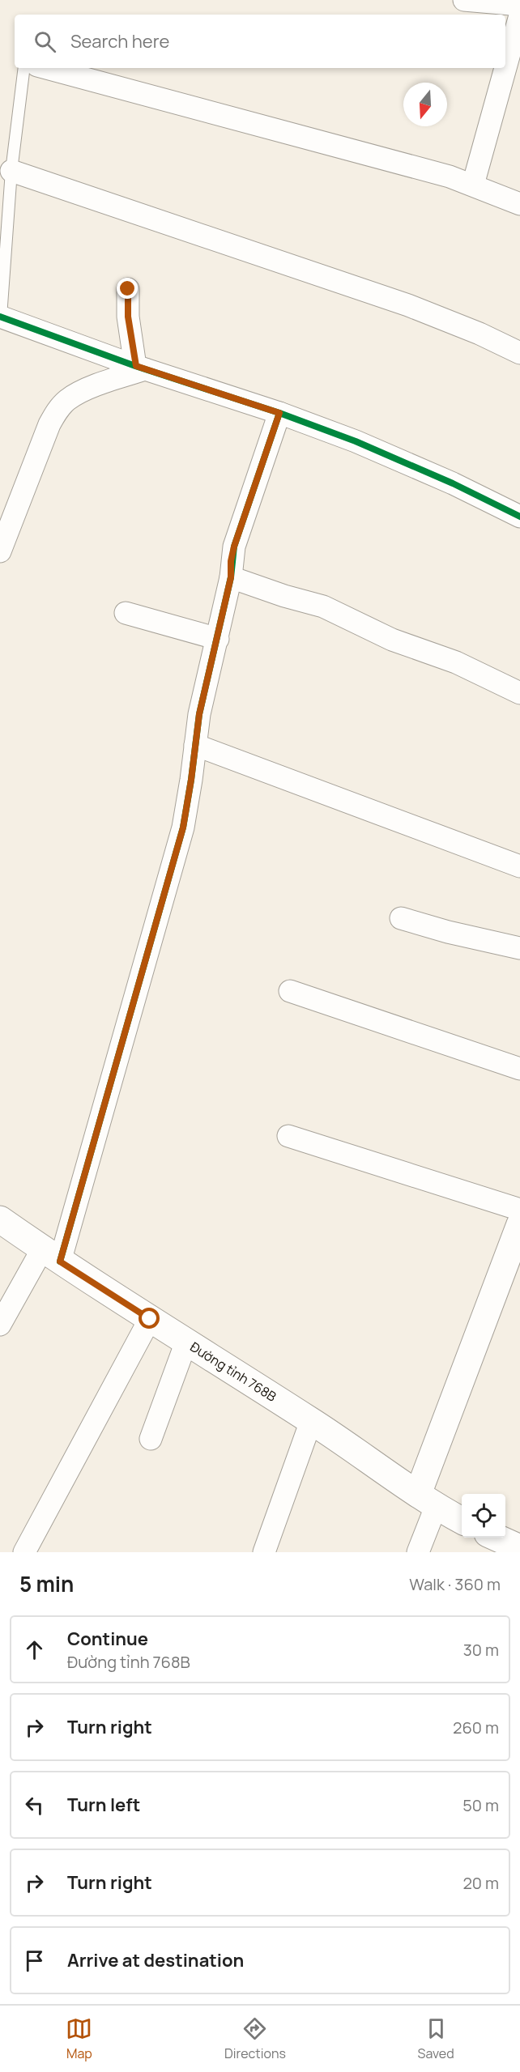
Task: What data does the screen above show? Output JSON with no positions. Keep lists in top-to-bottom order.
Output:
{
  "streets": {
    "street": ["Đường tỉnh 768B"]
  },
  "north": "bottom",
  "page": {
    "search": "Search here",
    "heading": ["5 min", "Walk · 360 m"],
    "list": [
      ["Continue", "Đường tỉnh 768B", "30 m"],
      ["Turn right", "260 m"],
      ["Turn left", "50 m"],
      ["Turn right", "20 m"],
      "Arrive at destination"
    ],
    "nav": ["Map", "Directions", "Saved"]
  }
}
